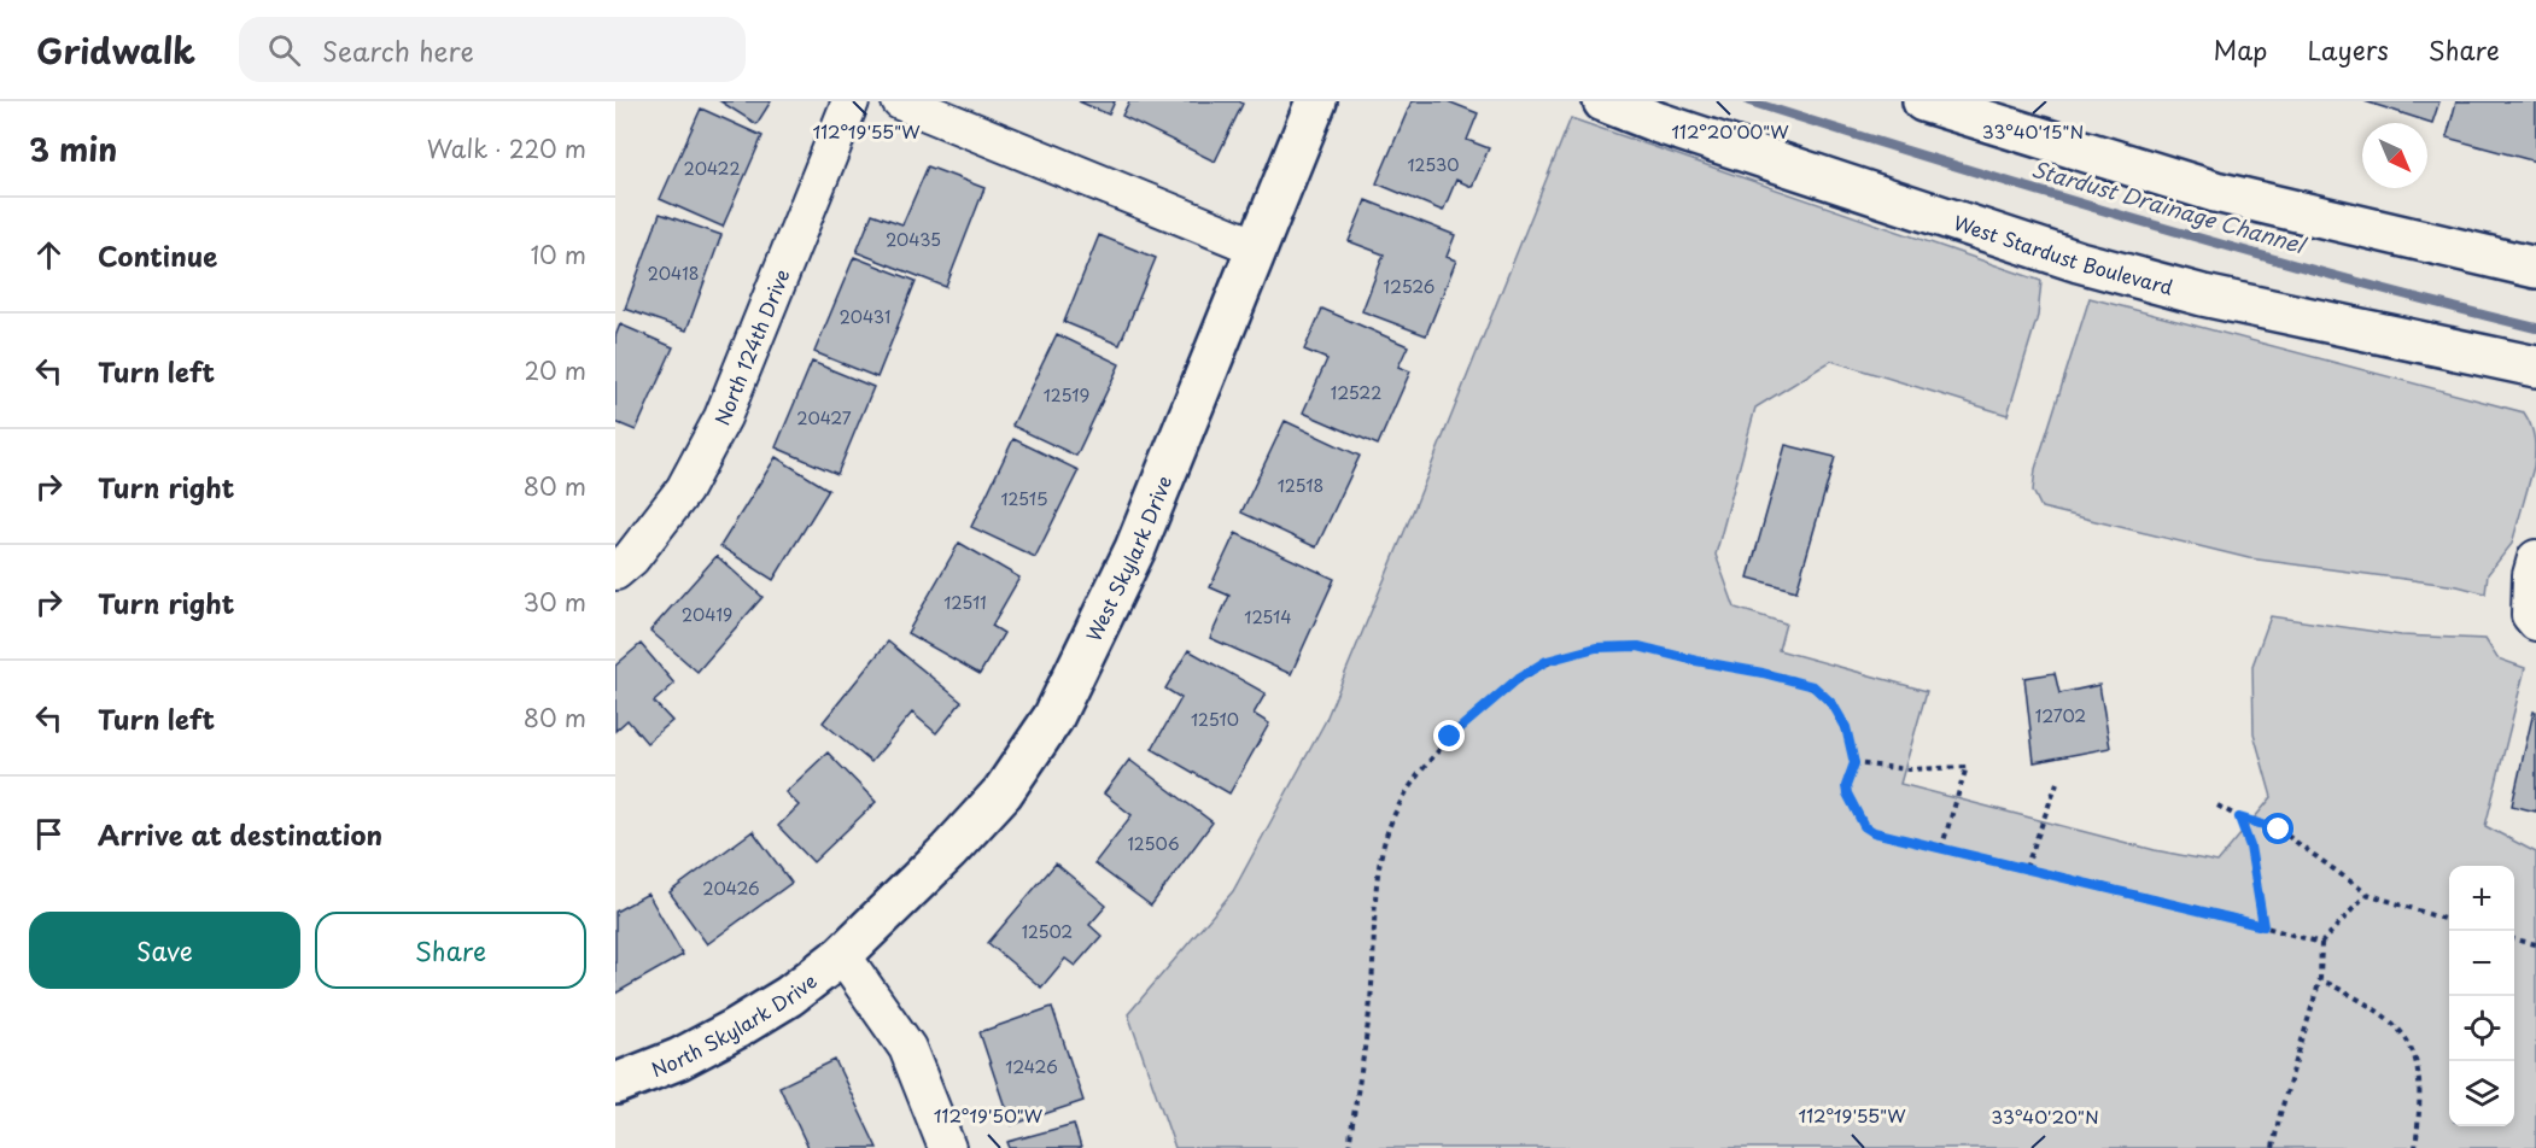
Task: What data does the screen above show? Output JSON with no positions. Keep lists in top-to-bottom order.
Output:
{
  "streets": {
    "street": [
      "West Stardust Boulevard",
      "North 124th Drive",
      "West Skylark Drive",
      "North Skylark Drive"
    ]
  },
  "crossings": [
    ["West Skylark Drive", "North Skylark Drive"]
  ],
  "water": ["Stardust Drainage Channel"],
  "house_numbers": [
    "12530",
    "20422",
    "20435",
    "20418",
    "12526",
    "20431",
    "12522",
    "12519",
    "20427",
    "12518",
    "12515",
    "12511",
    "20419",
    "12514",
    "12702",
    "12510",
    "12506",
    "20426",
    "12502",
    "12426"
  ],
  "north": "bottom right",
  "page": {
    "header": "Gridwalk",
    "search": "Search here",
    "nav": ["Map", "Layers", "Share"],
    "heading": ["3 min", "Walk · 220 m"],
    "list": [
      ["Continue", "10 m"],
      ["Turn left", "20 m"],
      ["Turn right", "80 m"],
      ["Turn right", "30 m"],
      ["Turn left", "80 m"],
      "Arrive at destination"
    ],
    "map_buttons": ["+", "−"],
    "buttons": ["Save", "Share"]
  },
  "coordinates": [
    "33°40'15\"N",
    "112°19'55\"W",
    "112°20'00\"W",
    "112°19'50\"W",
    "33°40'20\"N"
  ]
}
